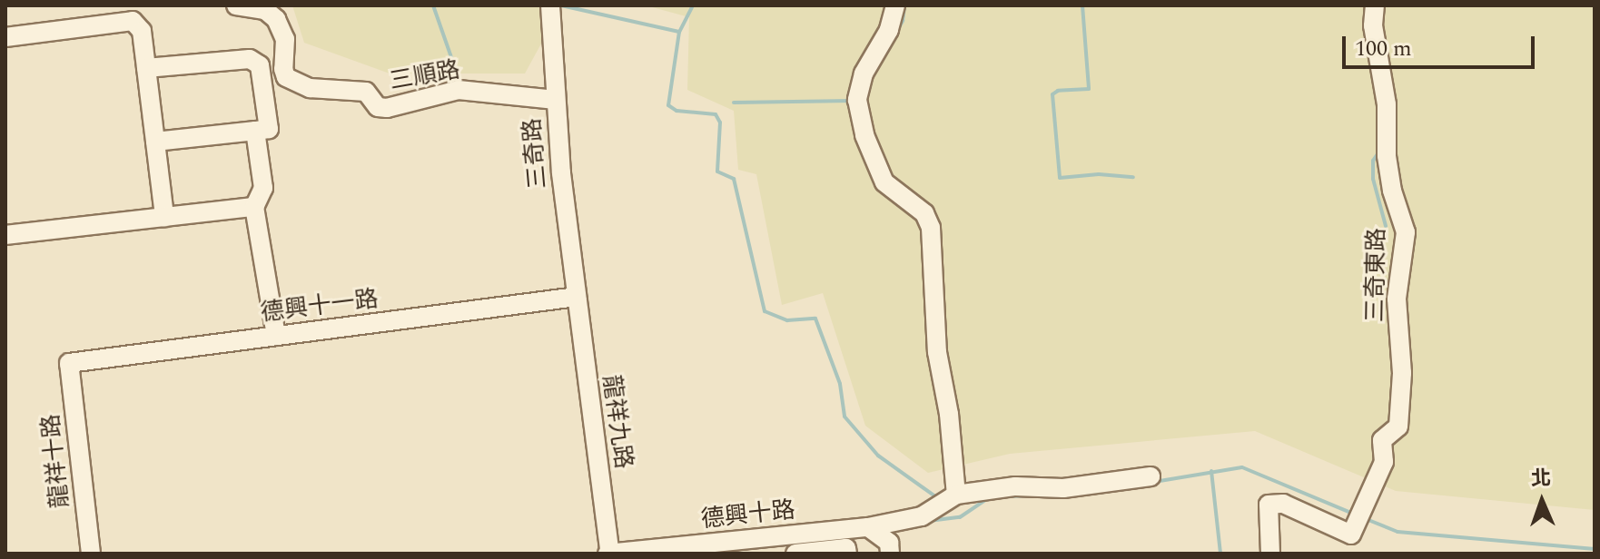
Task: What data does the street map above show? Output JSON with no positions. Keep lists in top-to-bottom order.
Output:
{
  "streets": {
    "street": [
      "三順路",
      "三奇路",
      "三奇東路",
      "德興十一路",
      "龍祥九路",
      "龍祥十路",
      "德興十路"
    ]
  },
  "crossings": [
    ["三順路", "三奇路"],
    ["三奇路", "德興十一路"],
    ["三奇路", "龍祥九路"],
    ["德興十一路", "龍祥九路"],
    ["德興十一路", "龍祥十路"],
    ["龍祥九路", "德興十路"]
  ],
  "scale_bar": "100 m",
  "north": "top"
}
